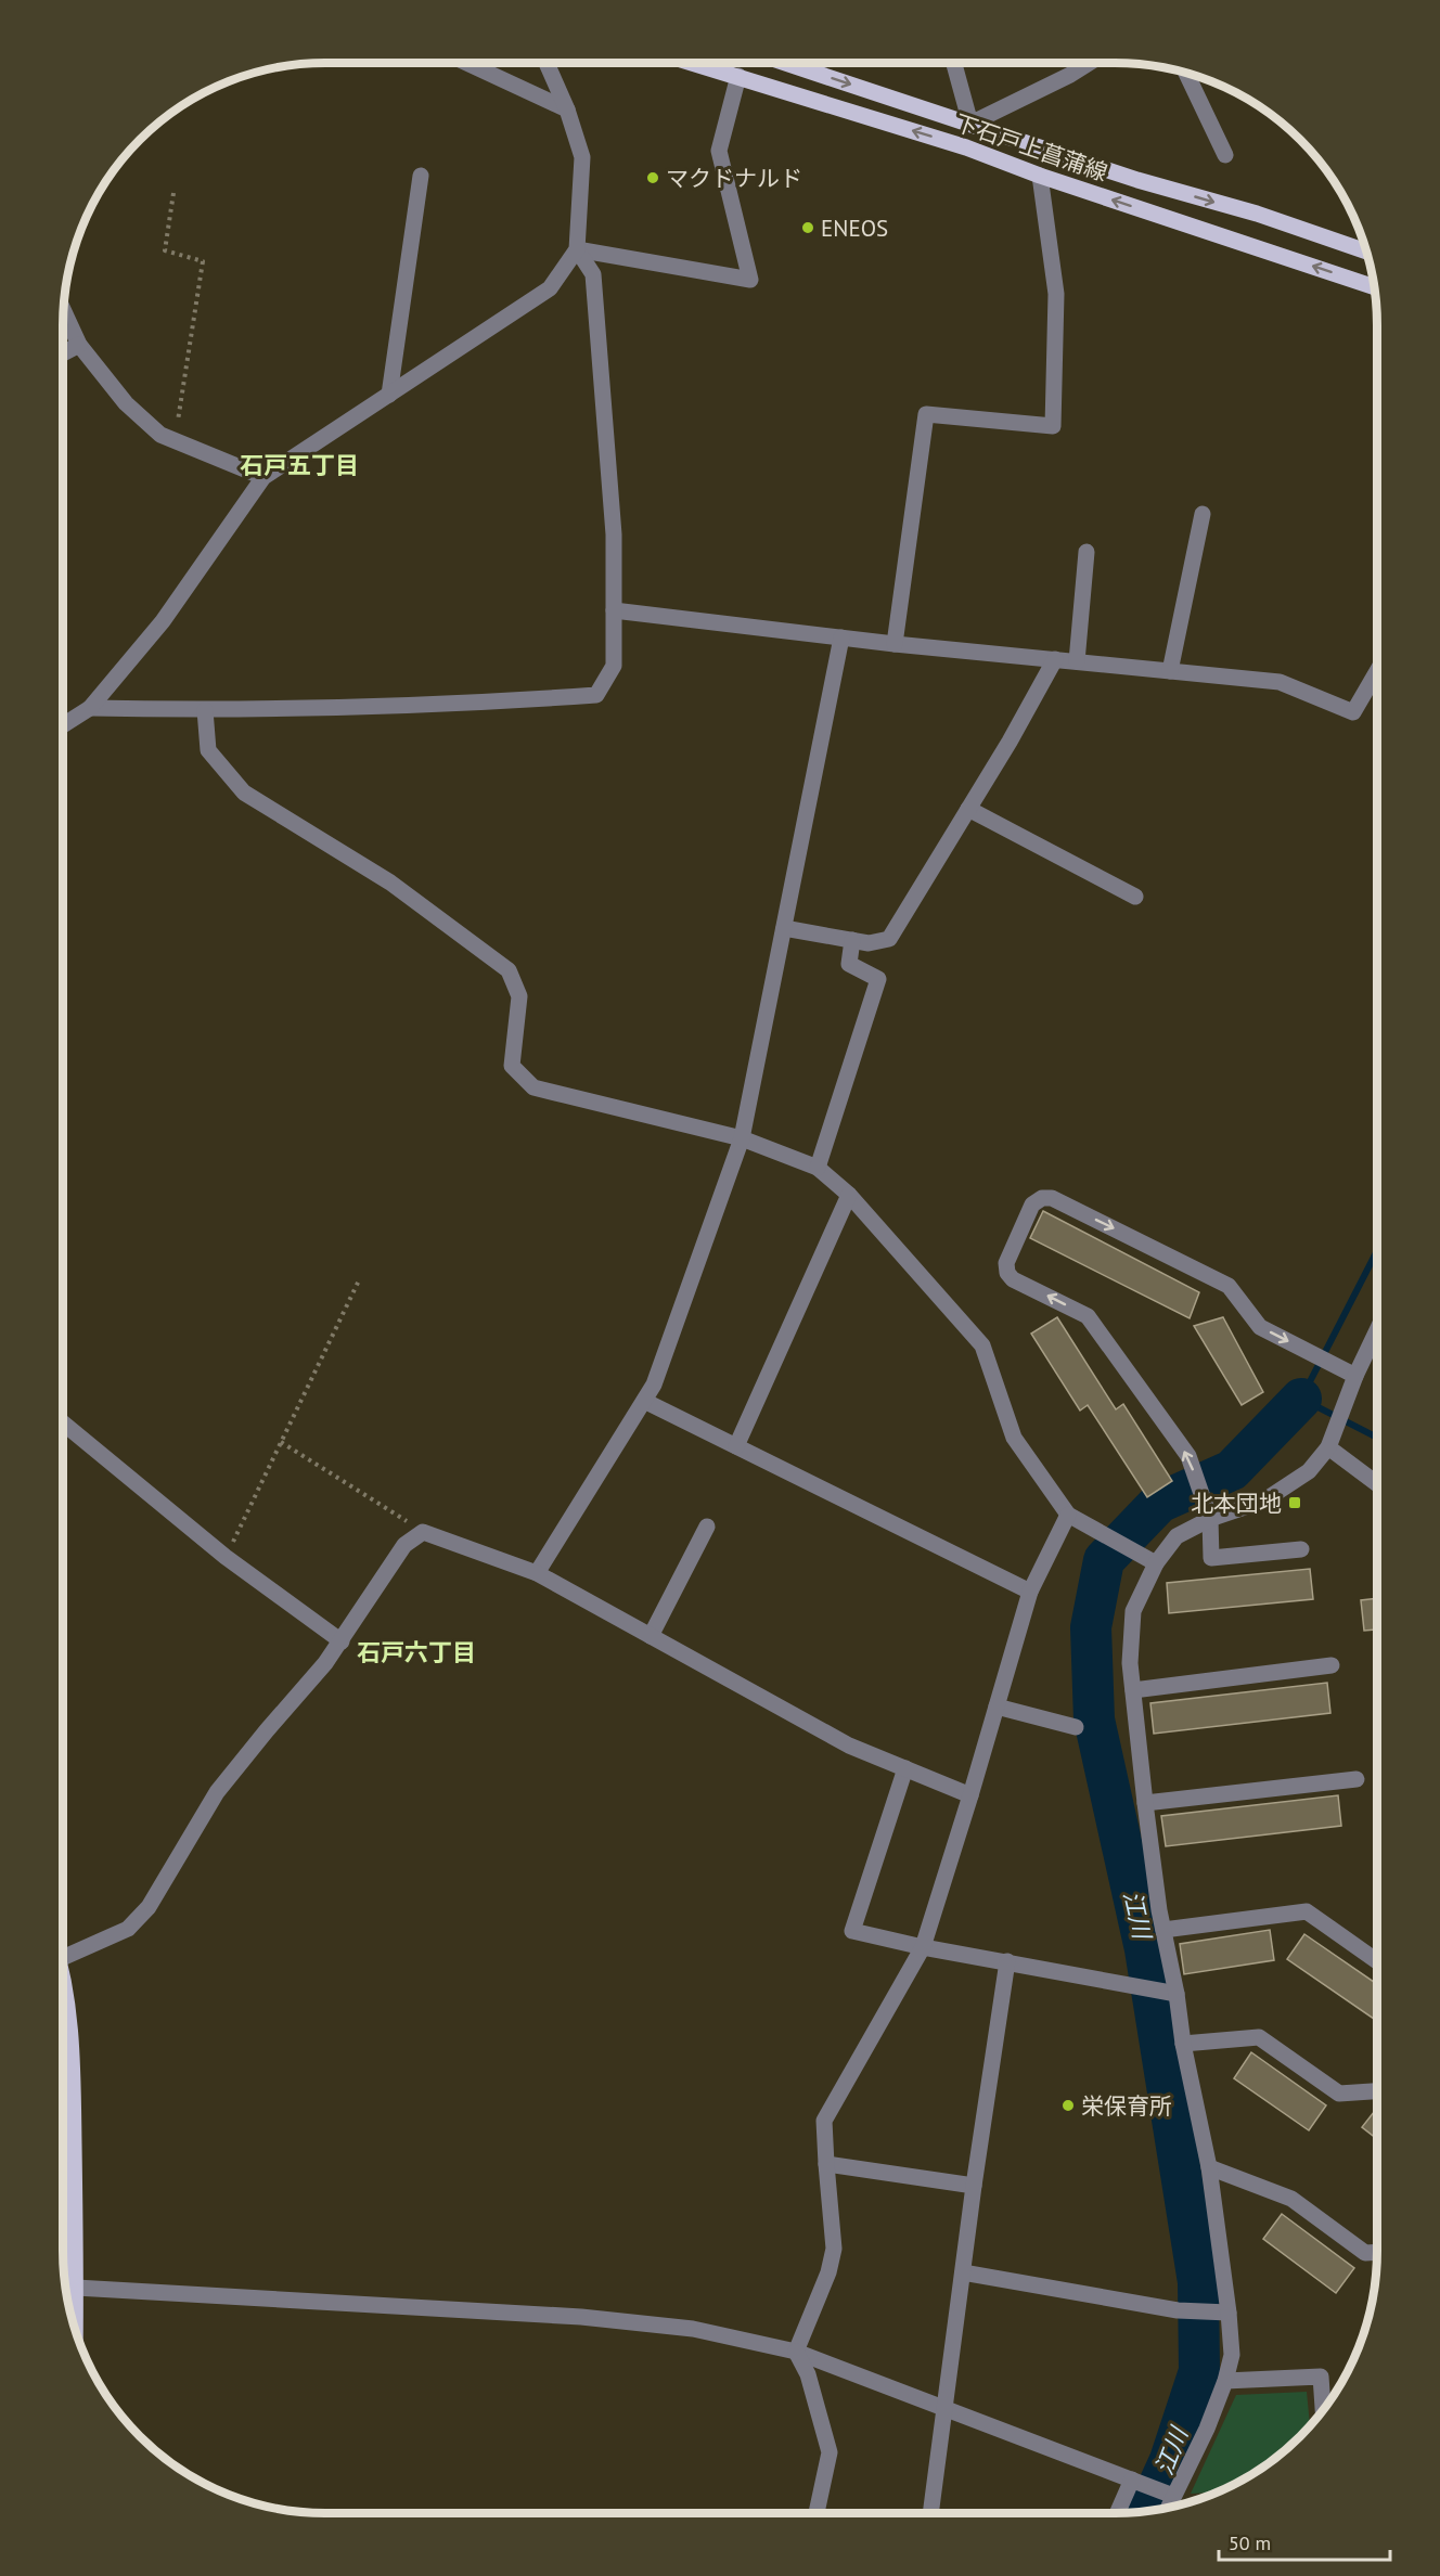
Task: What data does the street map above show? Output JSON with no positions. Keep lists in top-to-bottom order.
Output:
{
  "streets": {
    "main road": ["下石戸上菖蒲線"]
  },
  "districts": ["石戸五丁目", "石戸六丁目"],
  "water": ["江川"],
  "places": {
    "other": ["マクドナルド", "ENEOS", "栄保育所"],
    "transit": ["北本団地"]
  },
  "scale_bar": "50 m"
}
